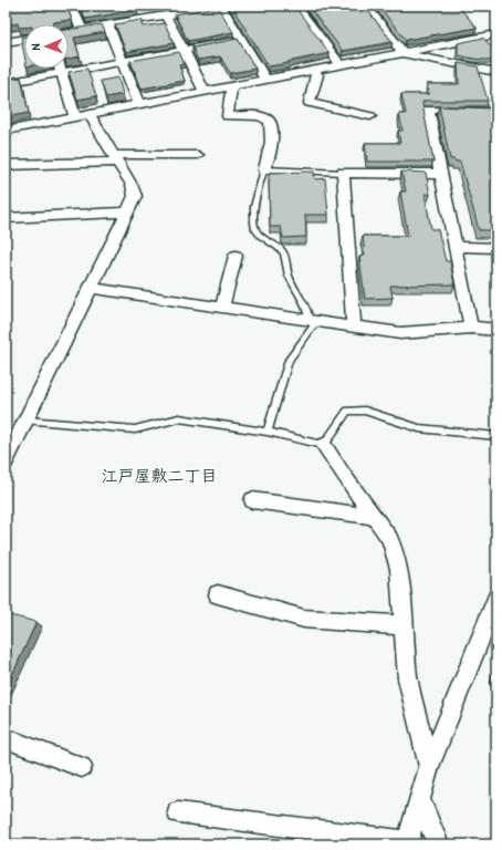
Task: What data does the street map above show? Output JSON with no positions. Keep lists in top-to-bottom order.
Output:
{
  "districts": ["江戸屋敷二丁目"],
  "north": "left"
}
